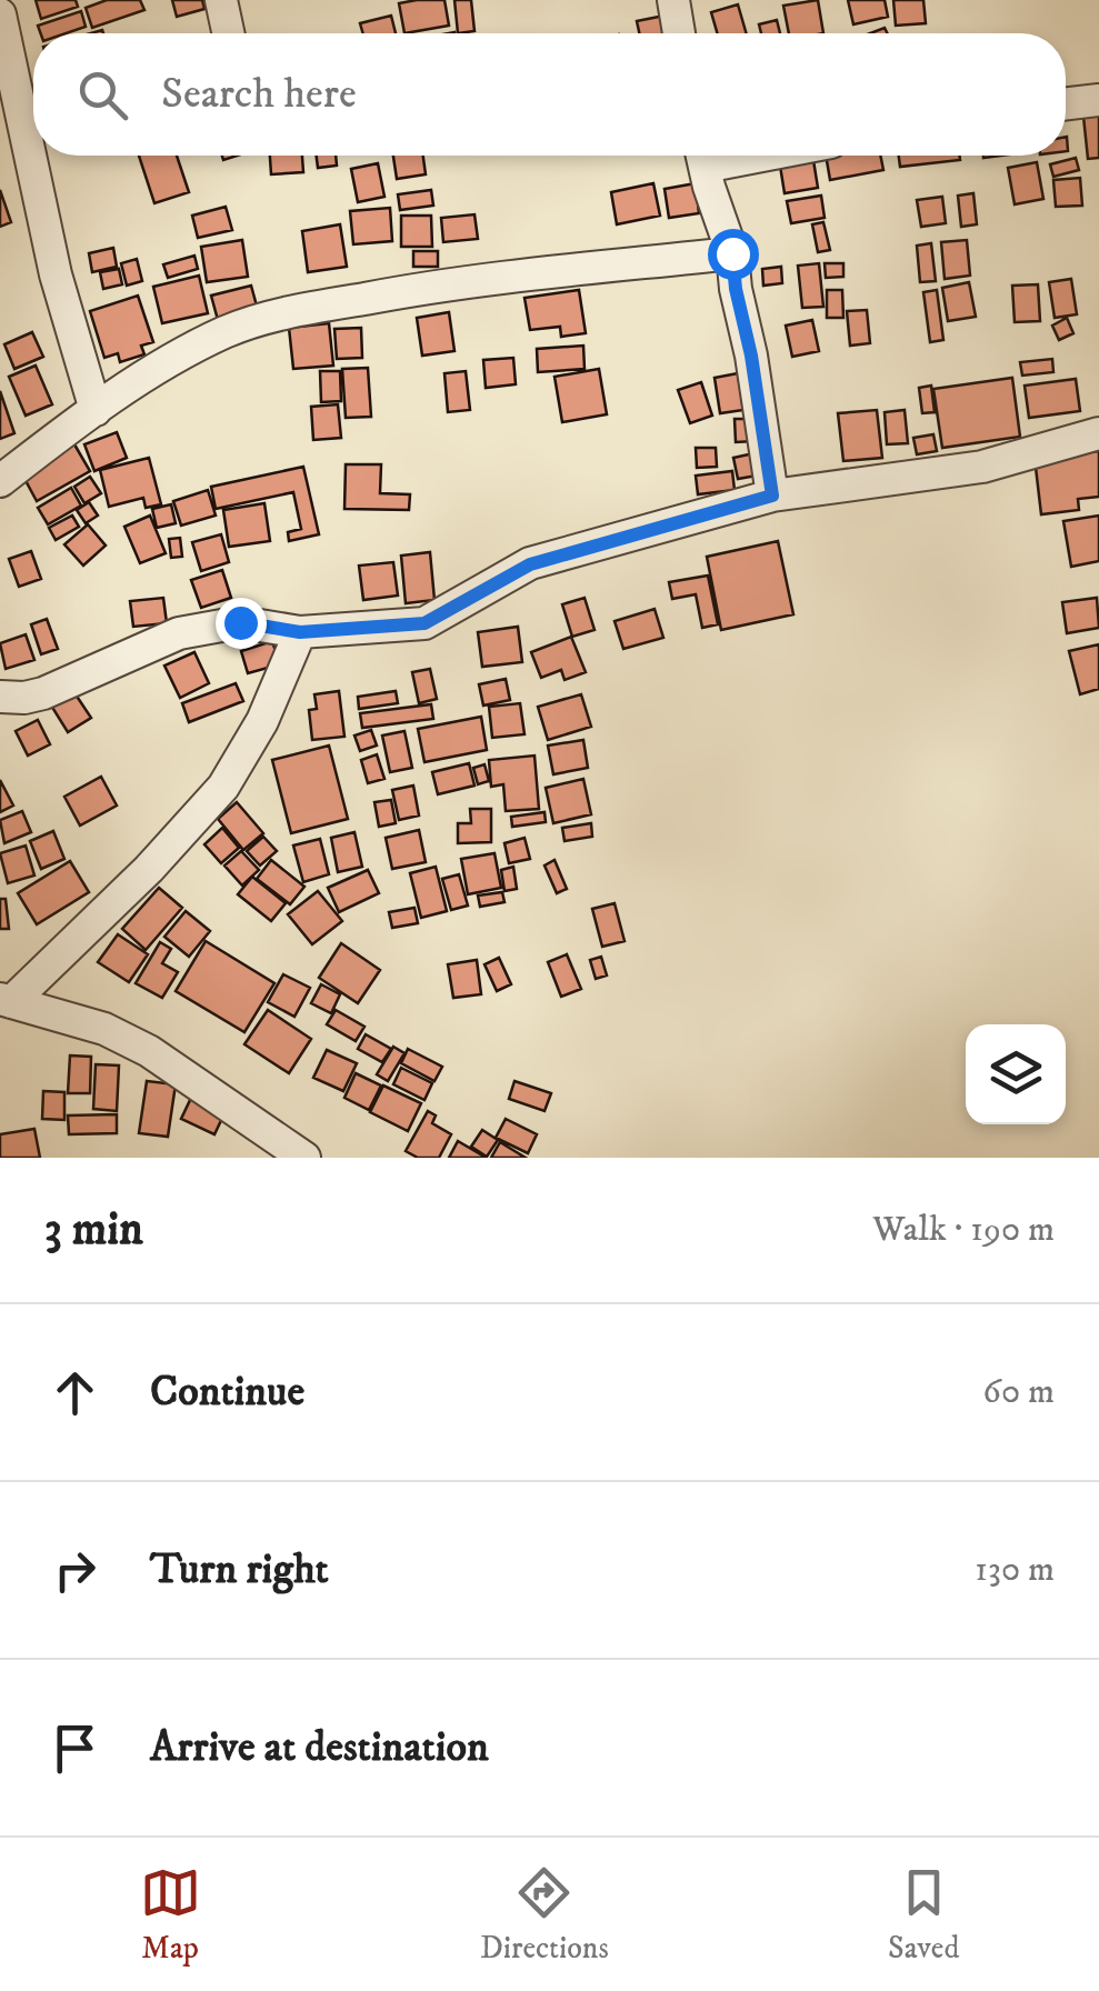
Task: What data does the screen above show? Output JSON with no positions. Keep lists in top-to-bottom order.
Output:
{
  "page": {
    "search": "Search here",
    "heading": ["3 min", "Walk · 190 m"],
    "list": [
      ["Continue", "60 m"],
      ["Turn right", "130 m"],
      "Arrive at destination"
    ],
    "nav": ["Map", "Directions", "Saved"]
  }
}
